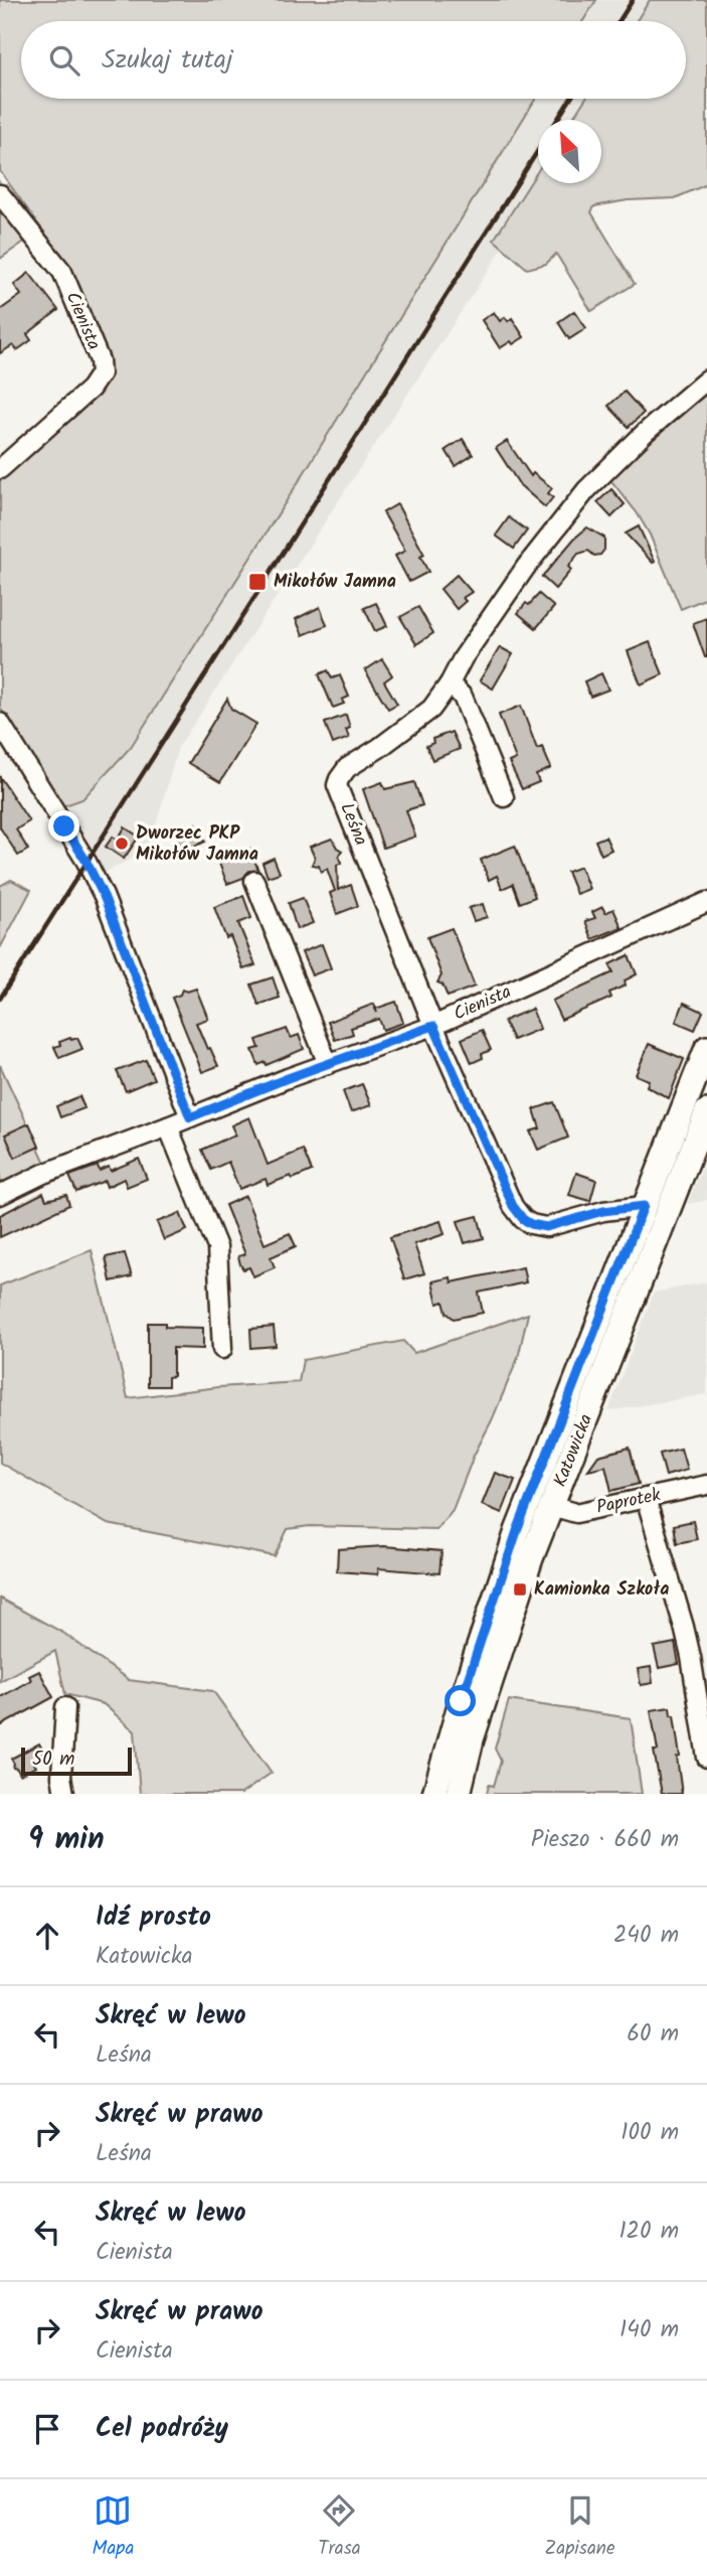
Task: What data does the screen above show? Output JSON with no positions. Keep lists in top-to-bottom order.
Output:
{
  "streets": {
    "main road": ["Katowicka"],
    "street": ["Cienista", "Leśna", "Paprotek"]
  },
  "crossings": [
    ["Cienista", "Leśna"],
    ["Leśna", "Katowicka"],
    ["Katowicka", "Paprotek"]
  ],
  "places": {
    "transit": ["Mikołów Jamna", "Kamionka Szkoła"],
    "other": ["Dworzec PKP Mikołów Jamna"]
  },
  "scale_bar": "50 m",
  "north": "top left",
  "page": {
    "search": "Szukaj tutaj",
    "scale": "50 m",
    "heading": ["9 min", "Pieszo · 660 m"],
    "list": [
      ["Idź prosto", "Katowicka", "240 m"],
      ["Skręć w lewo", "Leśna", "60 m"],
      ["Skręć w prawo", "Leśna", "100 m"],
      ["Skręć w lewo", "Cienista", "120 m"],
      ["Skręć w prawo", "Cienista", "140 m"],
      "Cel podróży"
    ],
    "nav": ["Mapa", "Trasa", "Zapisane"]
  }
}
